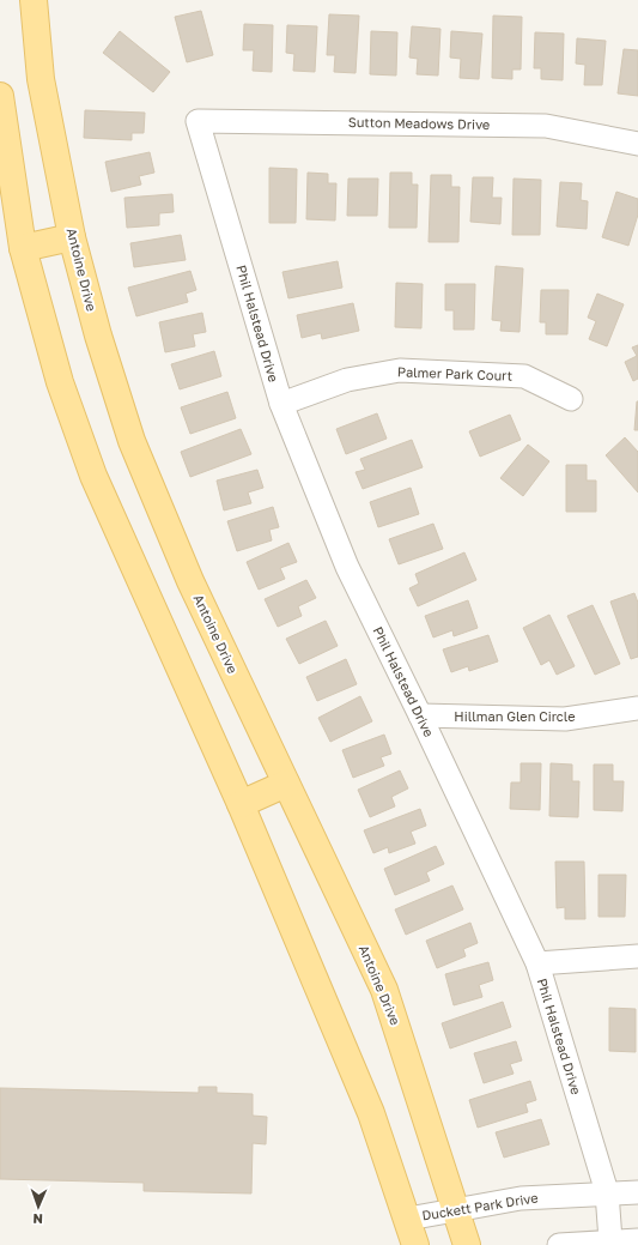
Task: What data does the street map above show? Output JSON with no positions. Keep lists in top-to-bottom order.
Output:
{
  "streets": {
    "main road": ["Antoine Drive"],
    "street": [
      "Sutton Meadows Drive",
      "Phil Halstead Drive",
      "Palmer Park Court",
      "Hillman Glen Circle",
      "Duckett Park Drive"
    ]
  },
  "crossings": [
    ["Sutton Meadows Drive", "Phil Halstead Drive"],
    ["Antoine Drive", "Duckett Park Drive"],
    ["Phil Halstead Drive", "Palmer Park Court"],
    ["Phil Halstead Drive", "Hillman Glen Circle"],
    ["Phil Halstead Drive", "Duckett Park Drive"]
  ],
  "north": "bottom"
}
